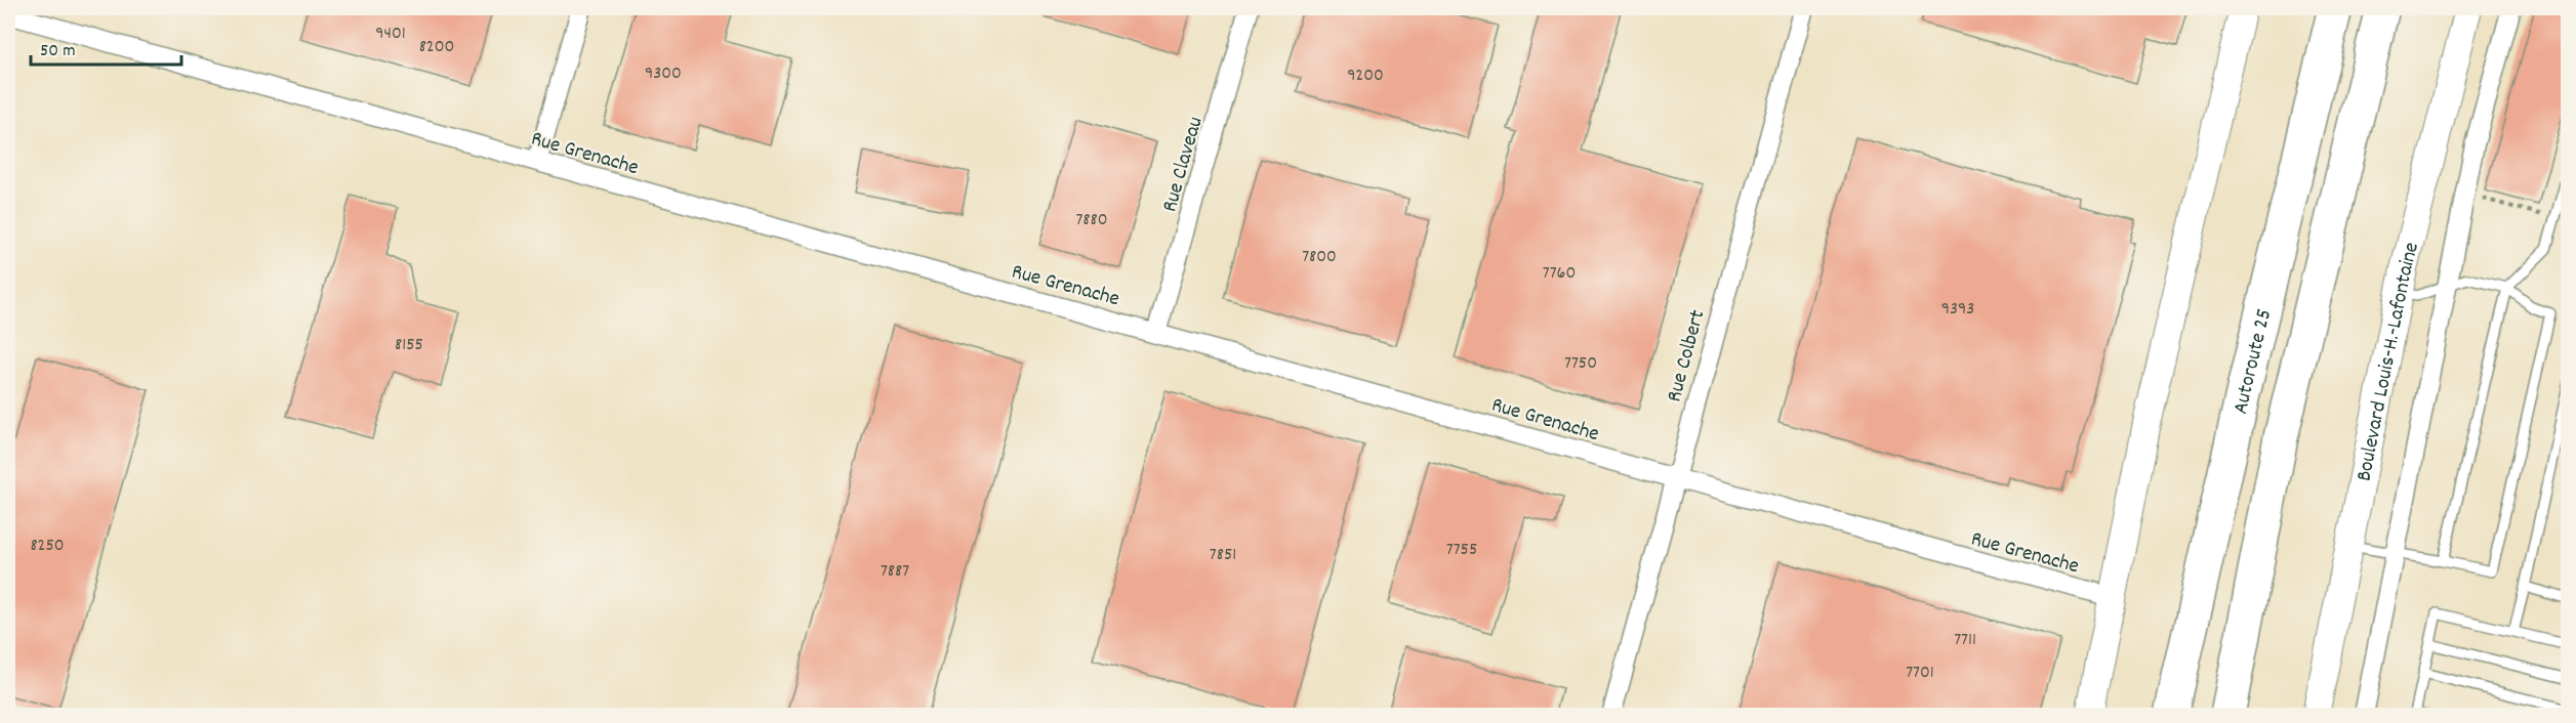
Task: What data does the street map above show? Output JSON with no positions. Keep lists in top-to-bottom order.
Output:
{
  "streets": {
    "highway": ["Autoroute 25"],
    "main road": ["Boulevard Louis-H.-Lafontaine"],
    "street": ["Rue Grenache", "Rue Claveau", "Rue Colbert"]
  },
  "crossings": [
    ["Rue Grenache", "Rue Claveau"],
    ["Rue Grenache", "Rue Colbert"]
  ],
  "house_numbers": [
    "9401",
    "8200",
    "9300",
    "9200",
    "7880",
    "7800",
    "7760",
    "9393",
    "8155",
    "7750",
    "8250",
    "7755",
    "7851",
    "7887",
    "7711",
    "7701"
  ],
  "scale_bar": "50 m"
}
